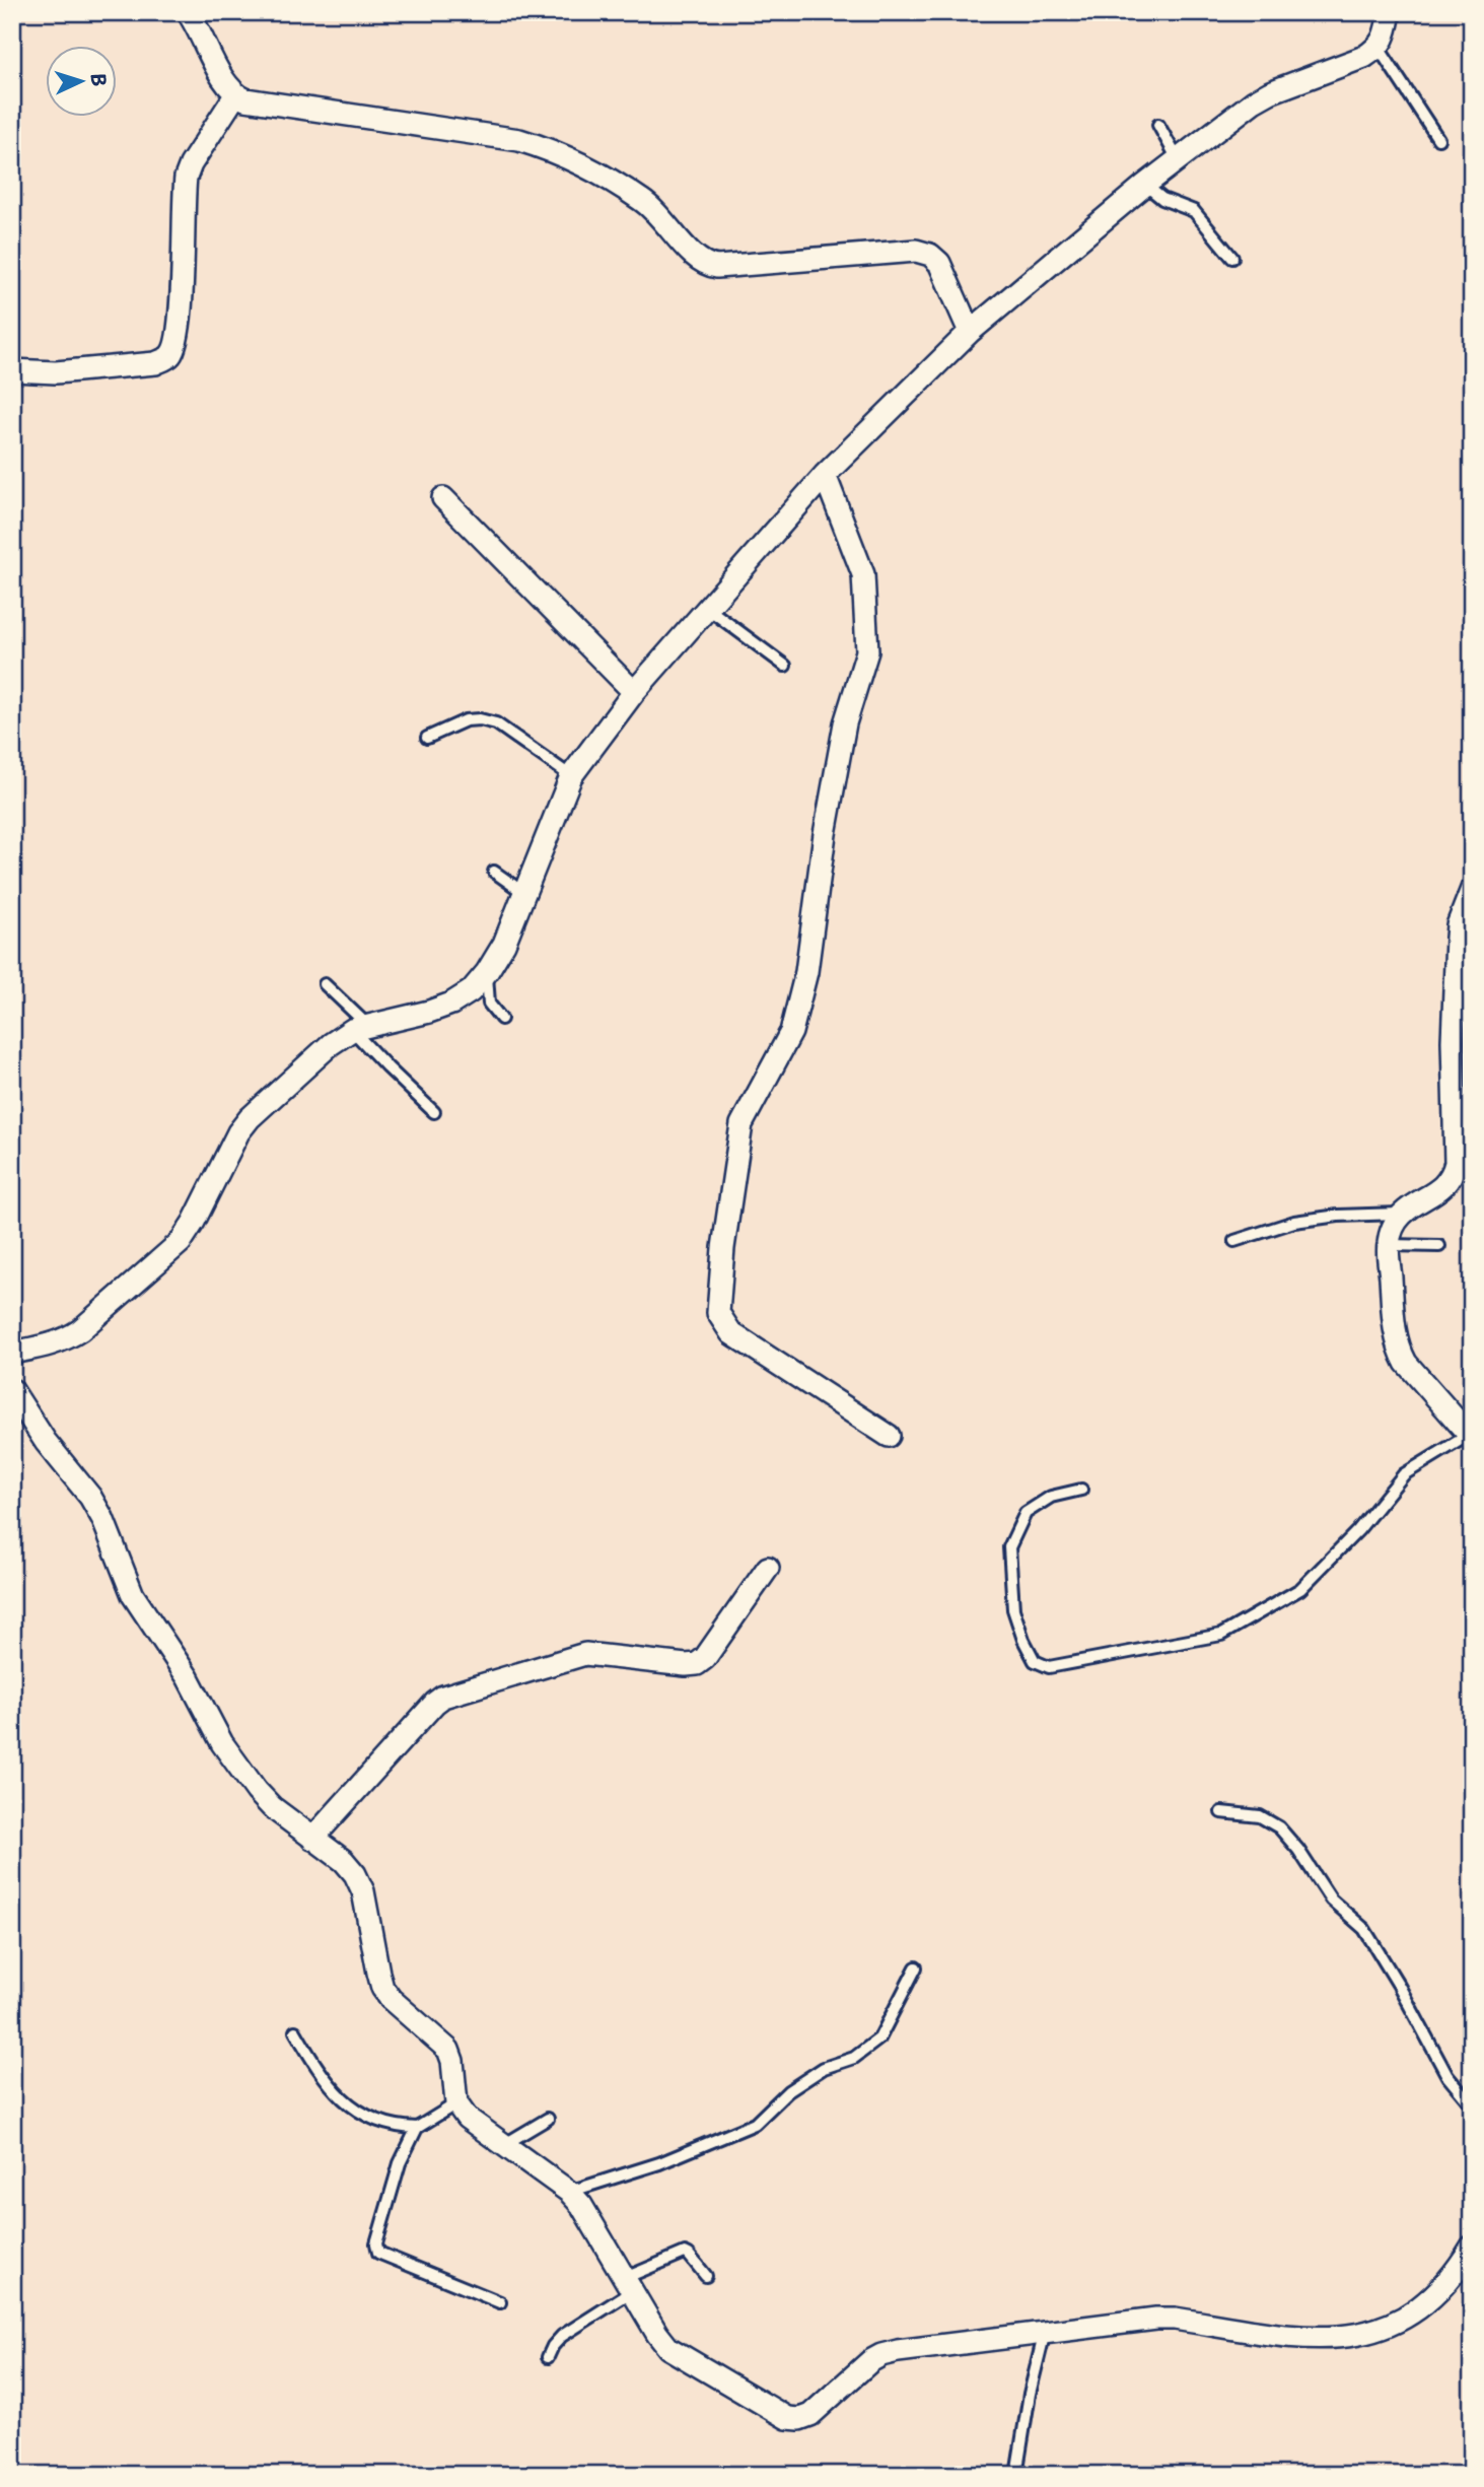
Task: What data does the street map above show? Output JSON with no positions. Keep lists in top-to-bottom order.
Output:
{
  "north": "right"
}
